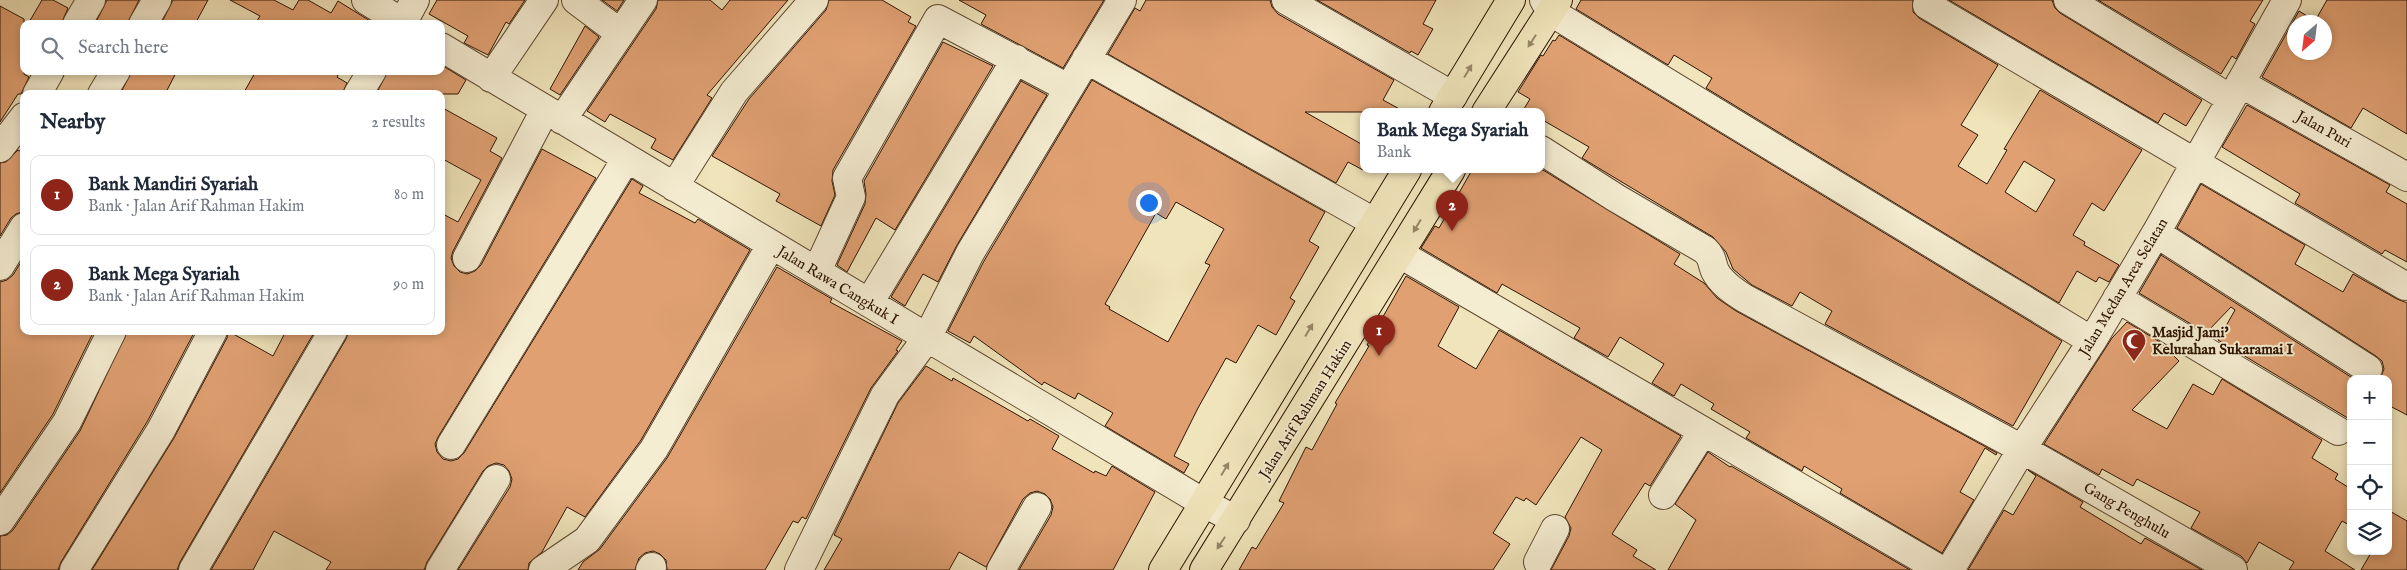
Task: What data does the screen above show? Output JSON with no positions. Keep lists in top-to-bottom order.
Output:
{
  "streets": {
    "main road": ["Jalan Arif Rahman Hakim"],
    "street": [
      "Jalan Puri",
      "Jalan Rawa Cangkuk I",
      "Jalan Medan Area Selatan",
      "Gang Penghulu"
    ]
  },
  "crossings": [
    ["Jalan Puri", "Jalan Medan Area Selatan"],
    ["Jalan Rawa Cangkuk I", "Jalan Arif Rahman Hakim"],
    ["Jalan Medan Area Selatan", "Gang Penghulu"]
  ],
  "places": {
    "mosque": ["Masjid Jami' Kelurahan Sukaramai I"]
  },
  "north": "bottom left",
  "page": {
    "search": "Search here",
    "heading": ["Nearby", "2 results"],
    "popup": ["Bank Mega Syariah", "Bank"],
    "list": [
      {
        "mark": "1",
        "name": "Bank Mandiri Syariah",
        "note": "Bank · Jalan Arif Rahman Hakim",
        "value": "80 m"
      },
      {
        "mark": "2",
        "name": "Bank Mega Syariah",
        "note": "Bank · Jalan Arif Rahman Hakim",
        "value": "90 m"
      }
    ],
    "pins": ["2", "1"],
    "map_buttons": ["+", "−"]
  }
}
